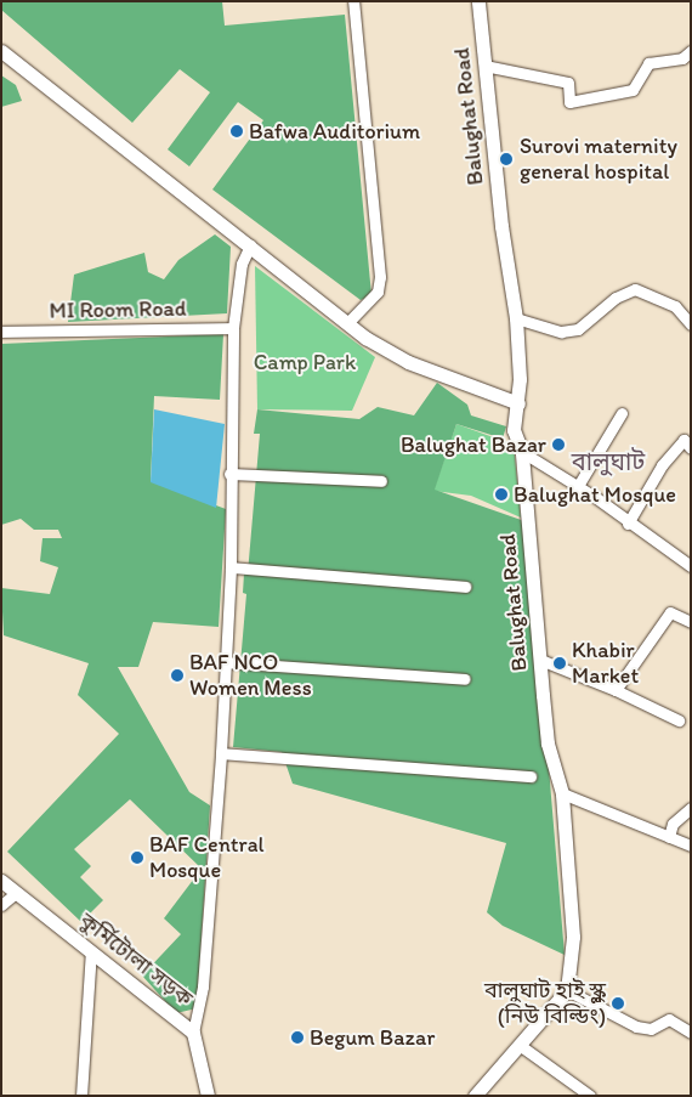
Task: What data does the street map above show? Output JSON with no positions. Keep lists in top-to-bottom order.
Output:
{
  "streets": {
    "street": ["Balughat Road", "MI Room Road", "কুর্মিটোলা সড়ক"]
  },
  "districts": ["বালুঘাট"],
  "parks": ["Camp Park"],
  "places": [
    "Bafwa Auditorium",
    "Surovi maternity general hospital",
    "Balughat Bazar",
    "Balughat Mosque",
    "Khabir Market",
    "BAF NCO Women Mess",
    "BAF Central Mosque",
    "বালুঘাট হাই স্কুল (নিউ বিল্ডিং)",
    "Begum Bazar"
  ]
}
